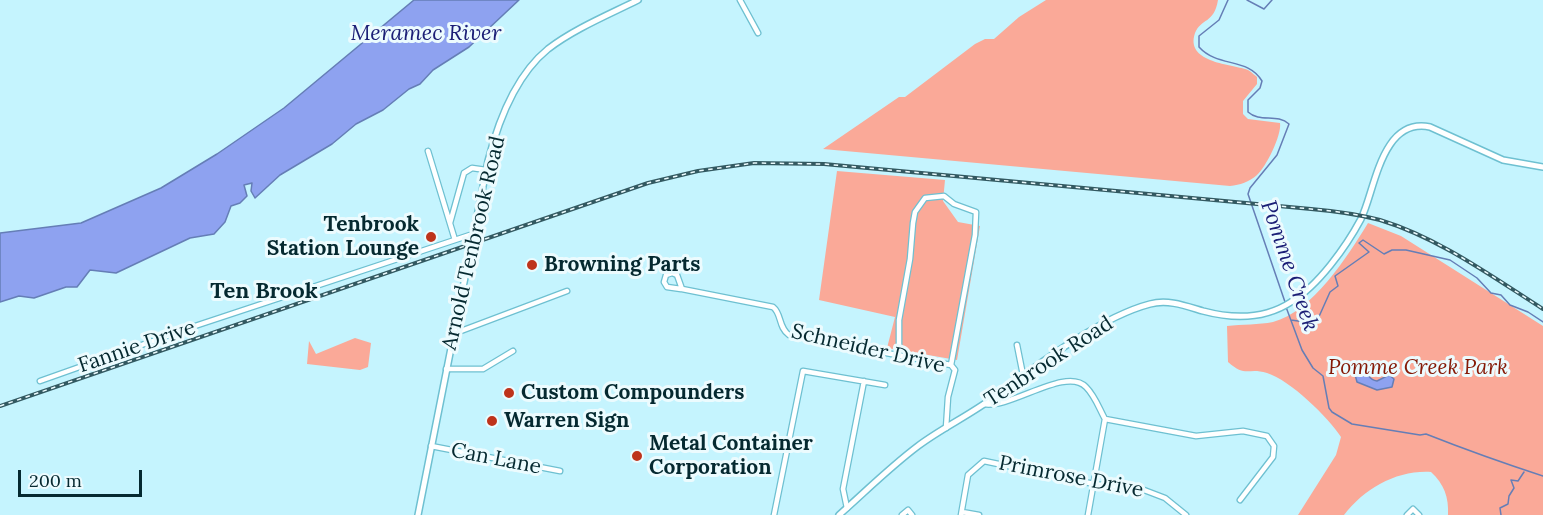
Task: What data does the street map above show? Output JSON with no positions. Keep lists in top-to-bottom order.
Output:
{
  "streets": {
    "street": [
      "Arnold Tenbrook Road",
      "Fannie Drive",
      "Schneider Drive",
      "Tenbrook Road",
      "Can Lane",
      "Primrose Drive"
    ]
  },
  "crossings": [
    ["Arnold Tenbrook Road", "Fannie Drive"],
    ["Arnold Tenbrook Road", "Can Lane"],
    ["Schneider Drive", "Tenbrook Road"]
  ],
  "districts": ["Ten Brook"],
  "water": ["Meramec River", "Pomme Creek"],
  "parks": ["Pomme Creek Park"],
  "places": [
    "Tenbrook Station Lounge",
    "Browning Parts",
    "Custom Compounders",
    "Warren Sign",
    "Metal Container Corporation"
  ],
  "scale_bar": "200 m"
}
